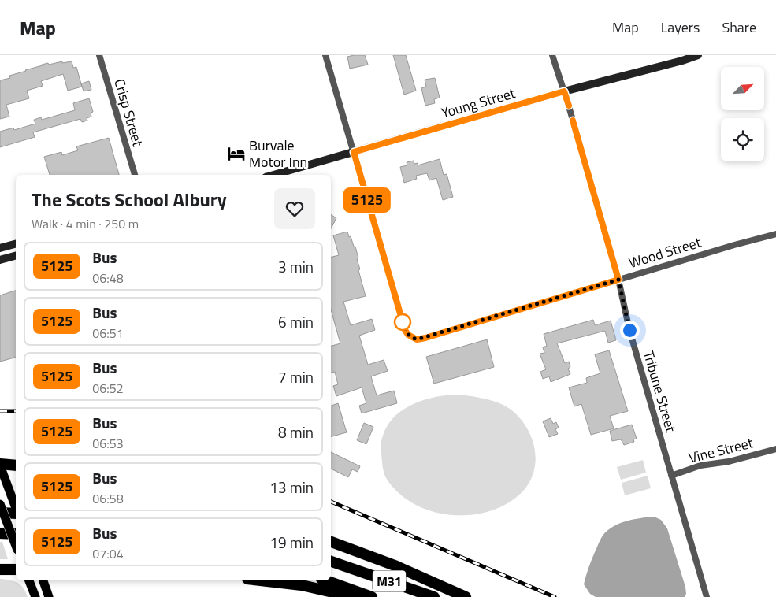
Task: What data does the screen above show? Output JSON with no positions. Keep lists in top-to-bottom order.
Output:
{
  "streets": {
    "highway": ["M31"],
    "main road": ["Young Street"],
    "street": [
      "Crisp Street",
      "Wood Street",
      "Tribune Street",
      "Vine Street"
    ]
  },
  "crossings": [
    ["Young Street", "Wood Street"],
    ["Young Street", "Tribune Street"],
    ["Wood Street", "Tribune Street"],
    ["Tribune Street", "Vine Street"]
  ],
  "places": {
    "hotel": ["Burvale Motor Inn"]
  },
  "lines": ["bus line 5125"],
  "north": "top right",
  "page": {
    "header": "Map",
    "nav": ["Map", "Layers", "Share"],
    "on_map": "5125",
    "heading": ["The Scots School Albury", "Walk · 4 min · 250 m"],
    "list": [
      {
        "mark": "5125",
        "name": "Bus",
        "note": "06:48",
        "value": "3 min"
      },
      {
        "mark": "5125",
        "name": "Bus",
        "note": "06:51",
        "value": "6 min"
      },
      {
        "mark": "5125",
        "name": "Bus",
        "note": "06:52",
        "value": "7 min"
      },
      {
        "mark": "5125",
        "name": "Bus",
        "note": "06:53",
        "value": "8 min"
      },
      {
        "mark": "5125",
        "name": "Bus",
        "note": "06:58",
        "value": "13 min"
      },
      {
        "mark": "5125",
        "name": "Bus",
        "note": "07:04",
        "value": "19 min"
      }
    ]
  }
}
